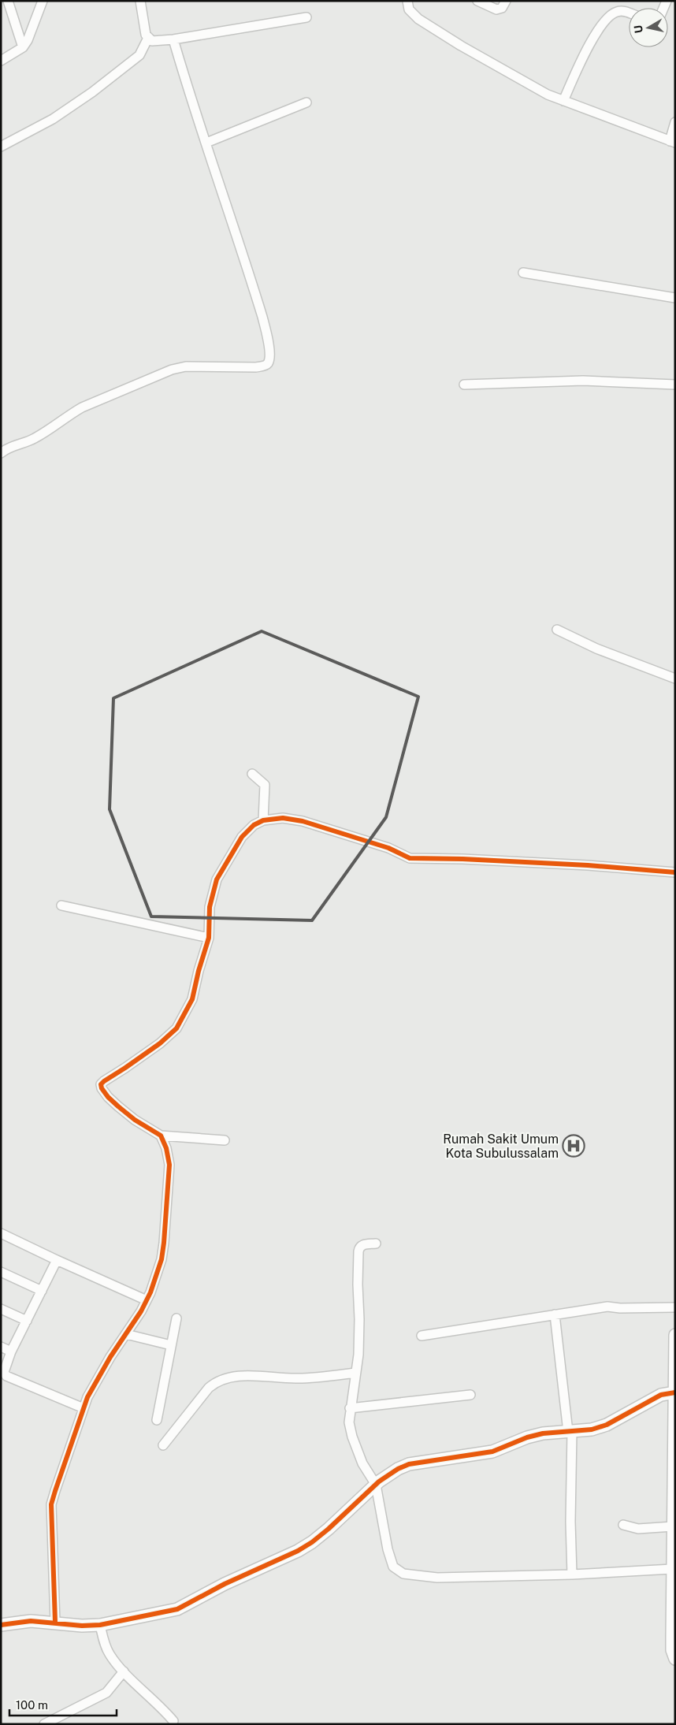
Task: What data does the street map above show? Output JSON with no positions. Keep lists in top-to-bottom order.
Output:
{
  "places": {
    "hospital": ["Rumah Sakit Umum Kota Subulussalam"]
  },
  "scale_bar": "100 m",
  "north": "left"
}
